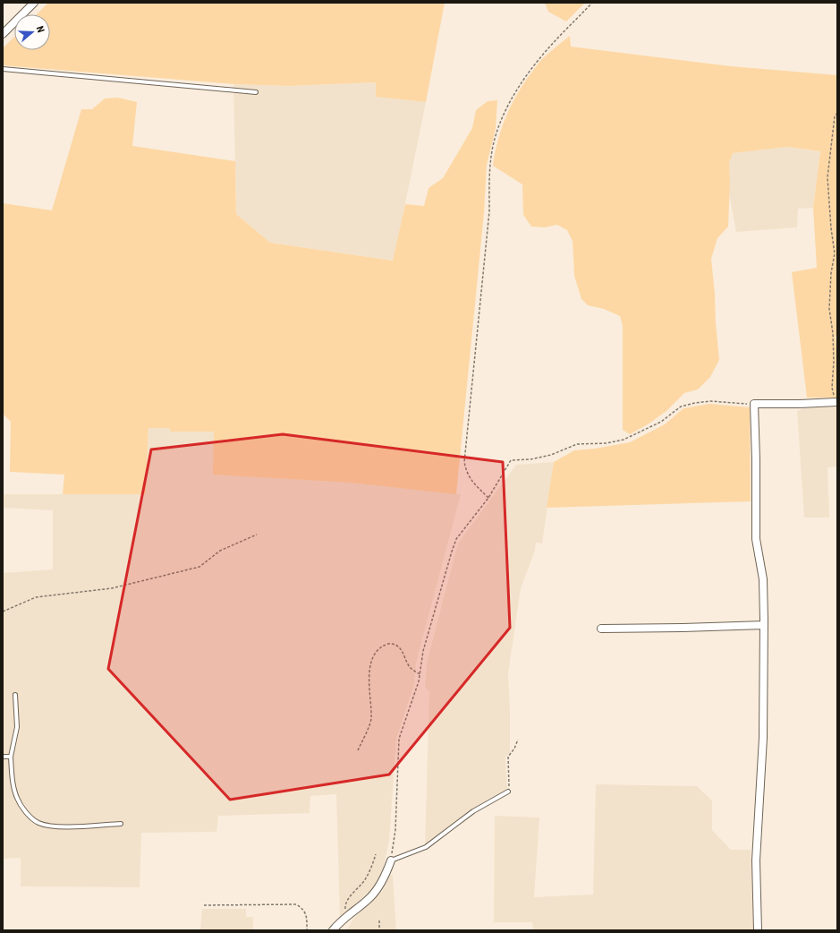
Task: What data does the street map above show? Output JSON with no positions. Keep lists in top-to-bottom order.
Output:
{
  "north": "right"
}
